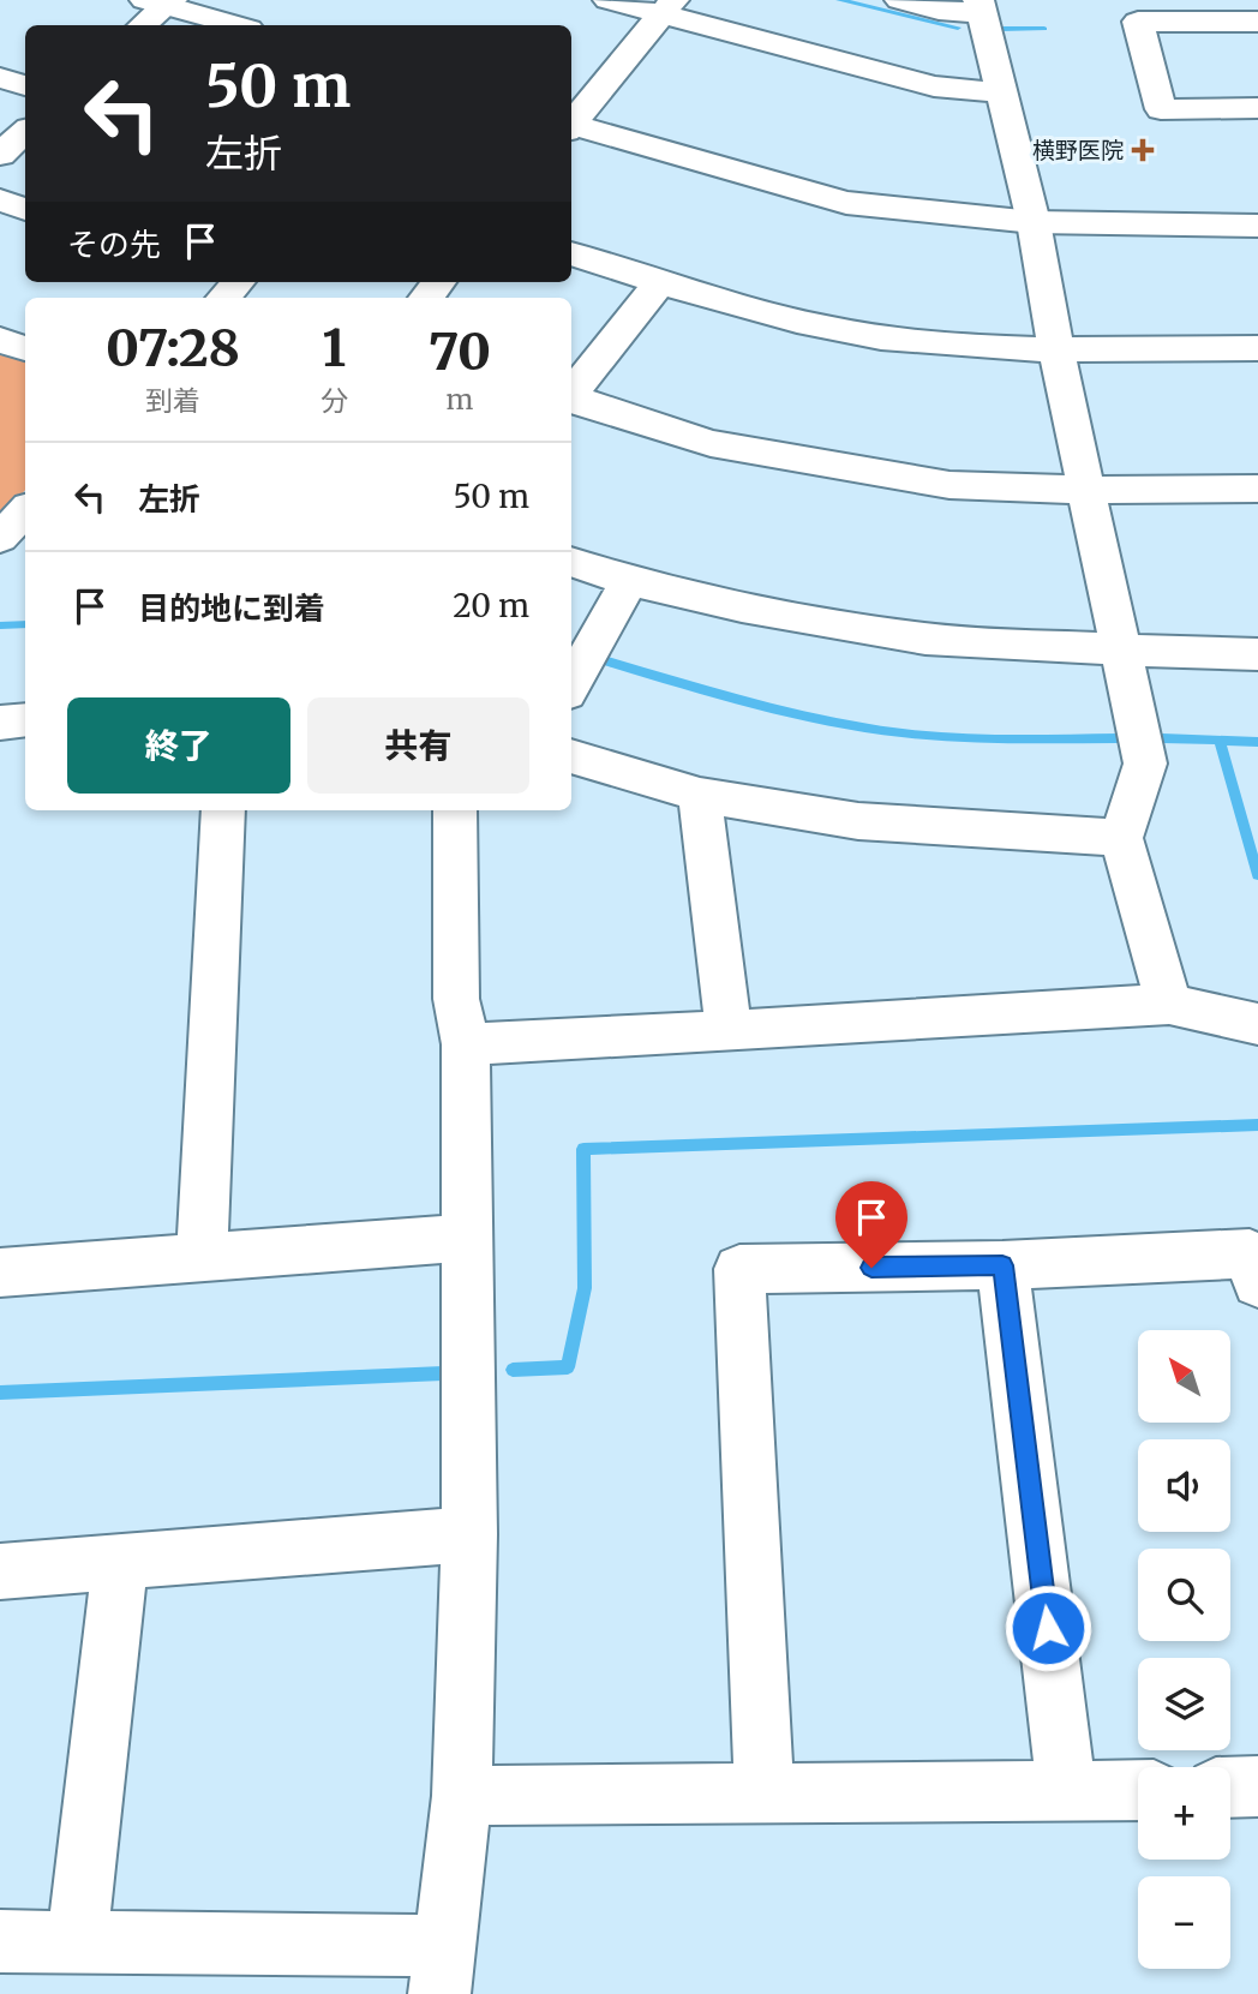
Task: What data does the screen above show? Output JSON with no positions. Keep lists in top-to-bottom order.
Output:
{
  "places": {
    "health": ["横野医院"]
  },
  "north": "top left",
  "page": {
    "turn": ["50 m", "左折"],
    "then": "その先",
    "eta": [
      "07:28",
      "到着",
      "1",
      "分",
      "70",
      "m"
    ],
    "list": [
      {
        "name": "左折",
        "value": "50 m"
      },
      {
        "name": "目的地に到着",
        "value": "20 m"
      }
    ],
    "buttons": ["終了", "共有"],
    "map_buttons": ["+", "−"]
  }
}
